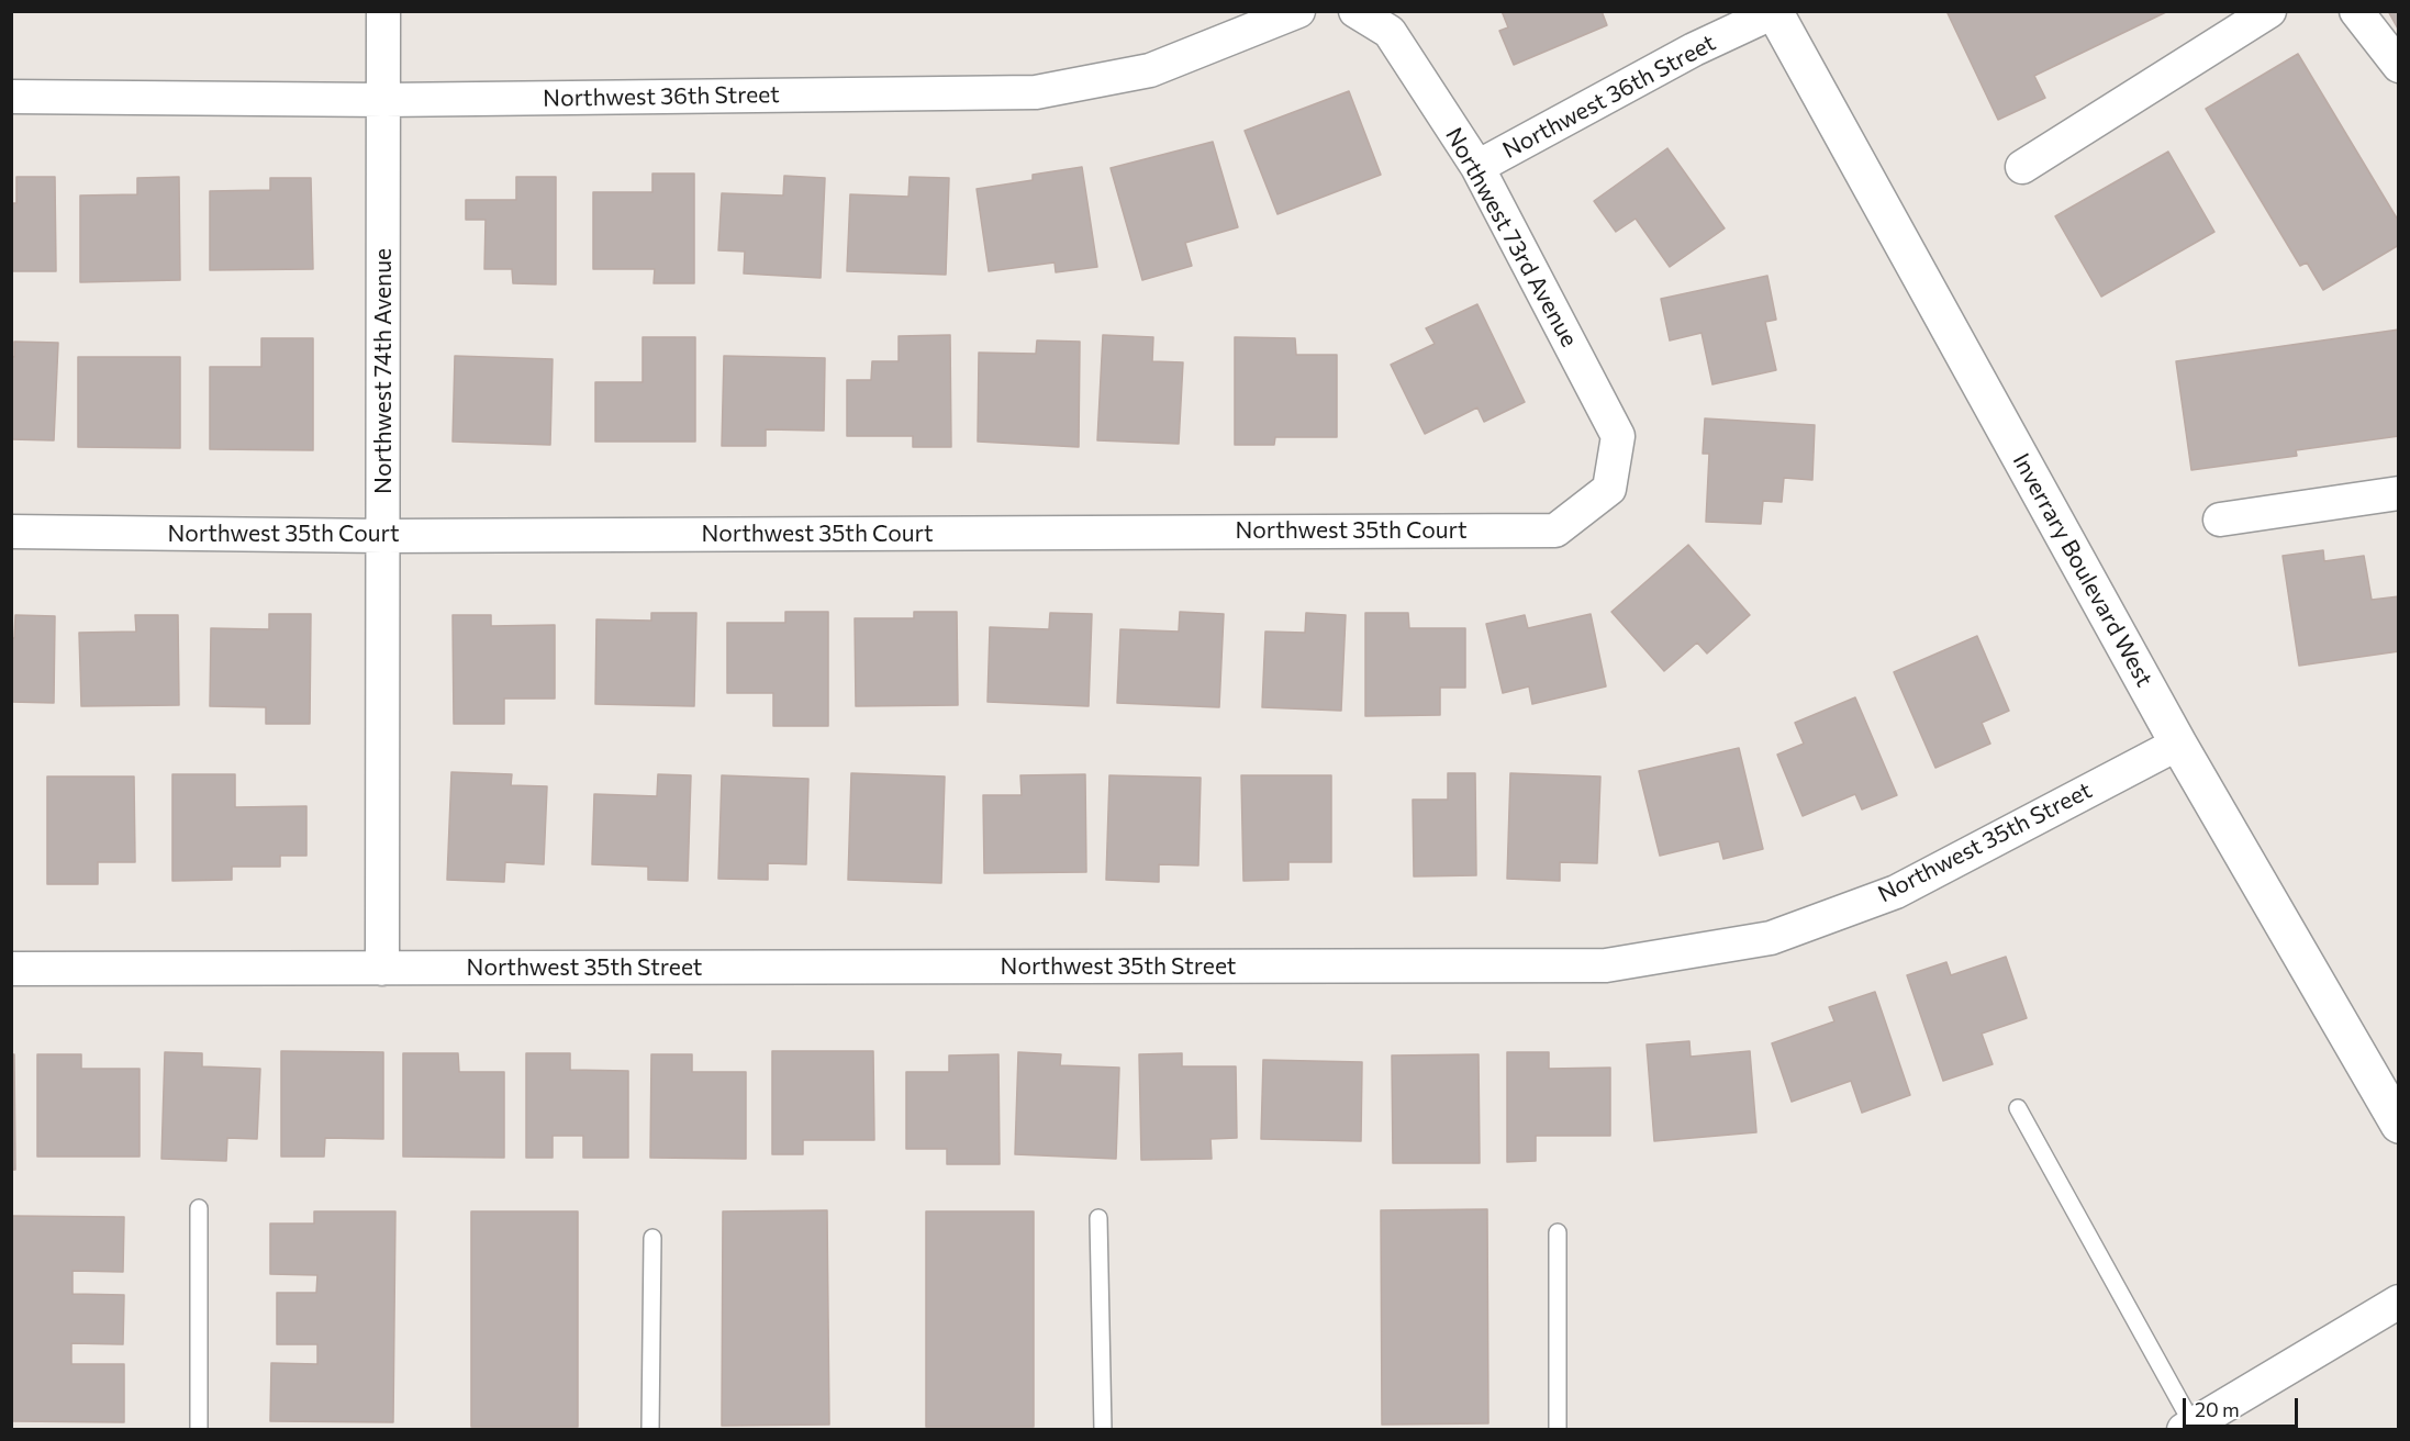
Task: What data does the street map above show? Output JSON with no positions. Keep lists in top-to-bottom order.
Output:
{
  "streets": {
    "street": [
      "Northwest 36th Street",
      "Northwest 73rd Avenue",
      "Northwest 74th Avenue",
      "Northwest 35th Court",
      "Inverrary Boulevard West",
      "Northwest 35th Street"
    ]
  },
  "crossings": [
    ["Northwest 36th Street", "Northwest 73rd Avenue"],
    ["Northwest 36th Street", "Northwest 74th Avenue"],
    ["Northwest 36th Street", "Inverrary Boulevard West"],
    ["Northwest 73rd Avenue", "Northwest 35th Court"],
    ["Northwest 74th Avenue", "Northwest 35th Court"],
    ["Northwest 74th Avenue", "Northwest 35th Street"],
    ["Inverrary Boulevard West", "Northwest 35th Street"]
  ],
  "scale_bar": "20 m"
}
